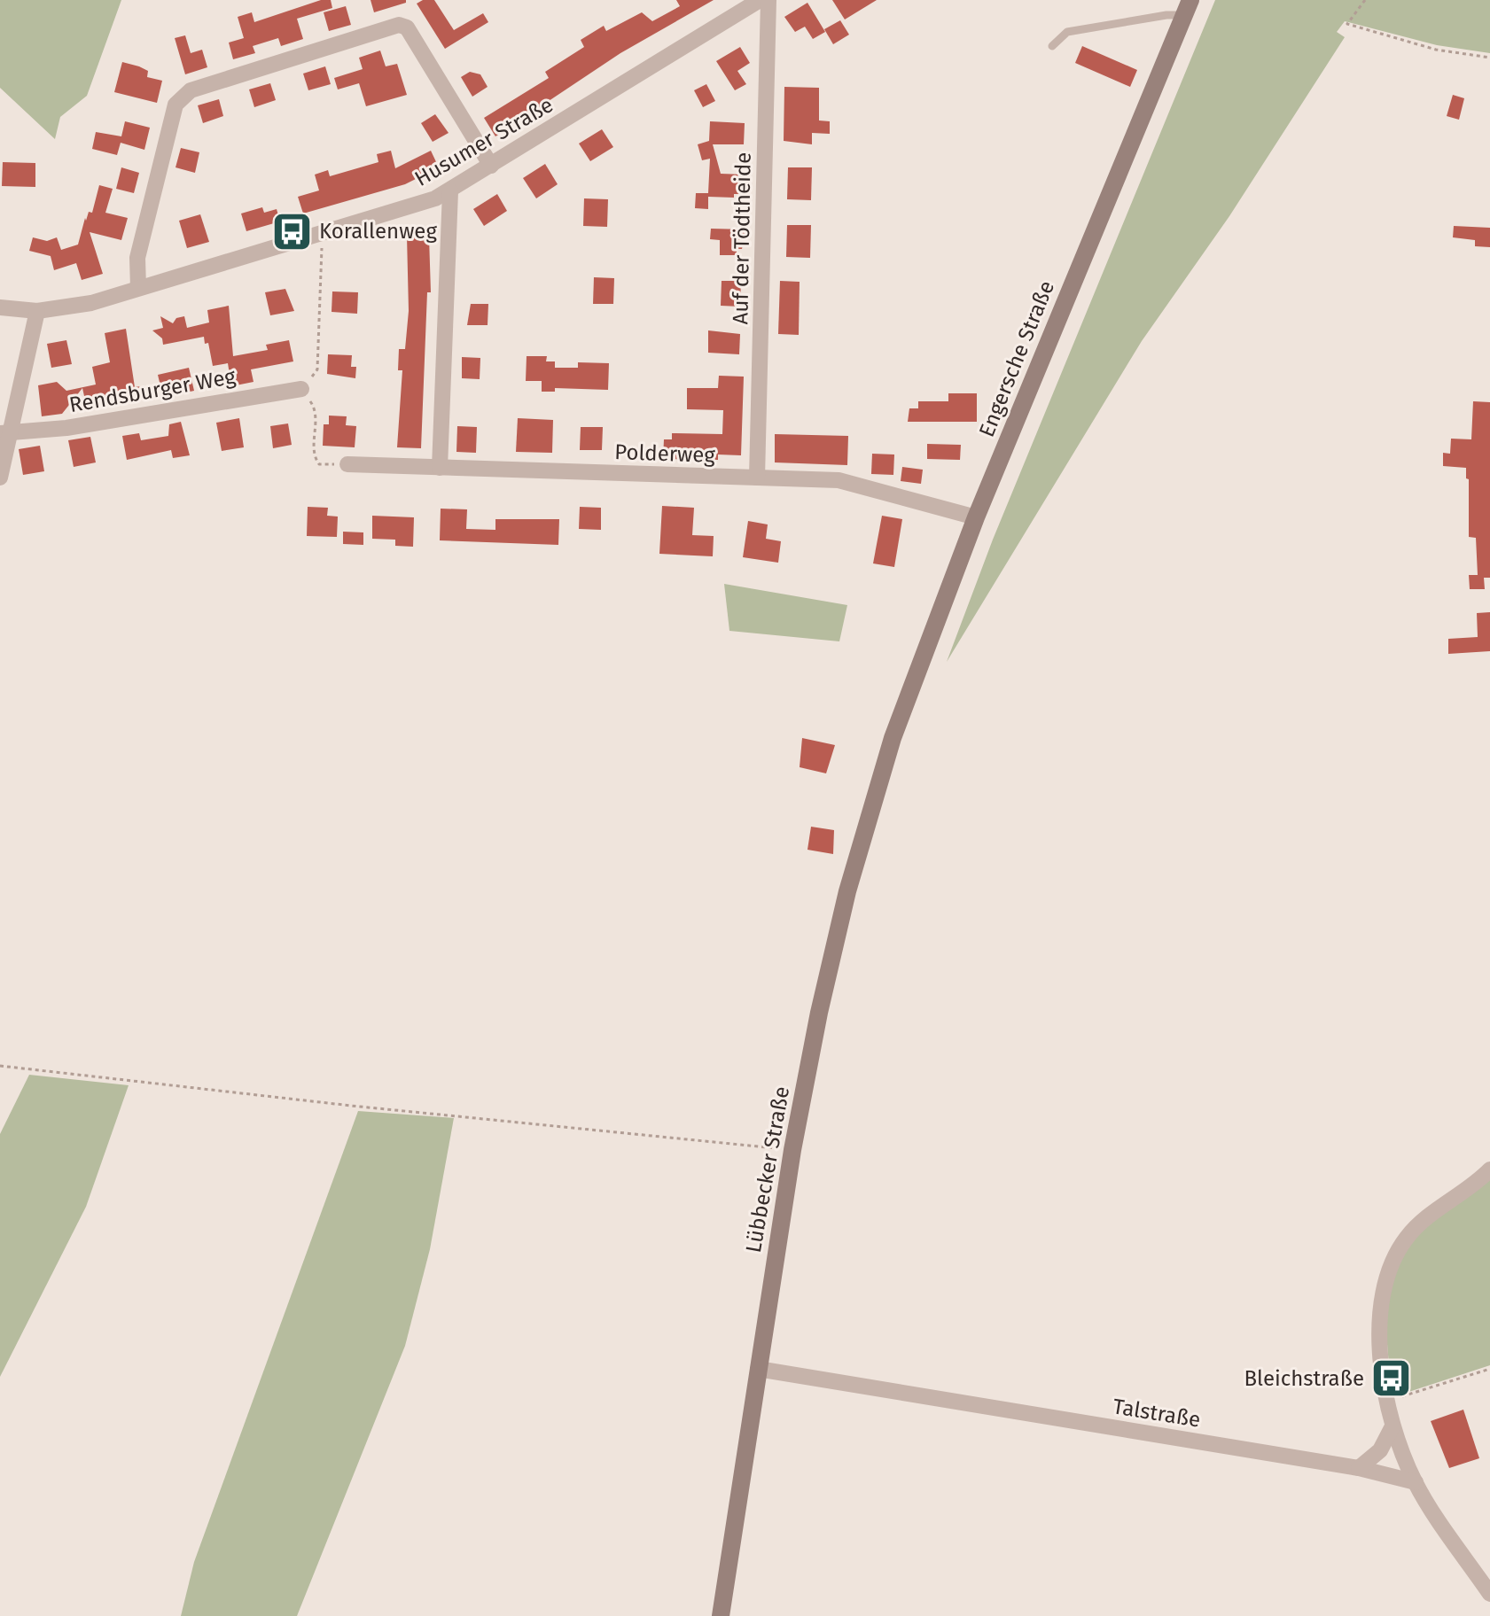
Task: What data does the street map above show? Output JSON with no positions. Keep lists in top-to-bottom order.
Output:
{
  "streets": {
    "main road": ["Engersche Straße", "Lübbecker Straße"],
    "street": [
      "Husumer Straße",
      "Auf der Tödtheide",
      "Rendsburger Weg",
      "Polderweg",
      "Talstraße"
    ]
  },
  "crossings": [
    ["Auf der Tödtheide", "Polderweg"],
    ["Engersche Straße", "Polderweg"],
    ["Engersche Straße", "Lübbecker Straße"],
    ["Lübbecker Straße", "Talstraße"]
  ],
  "places": {
    "bus stop": ["Korallenweg", "Bleichstraße"]
  }
}
